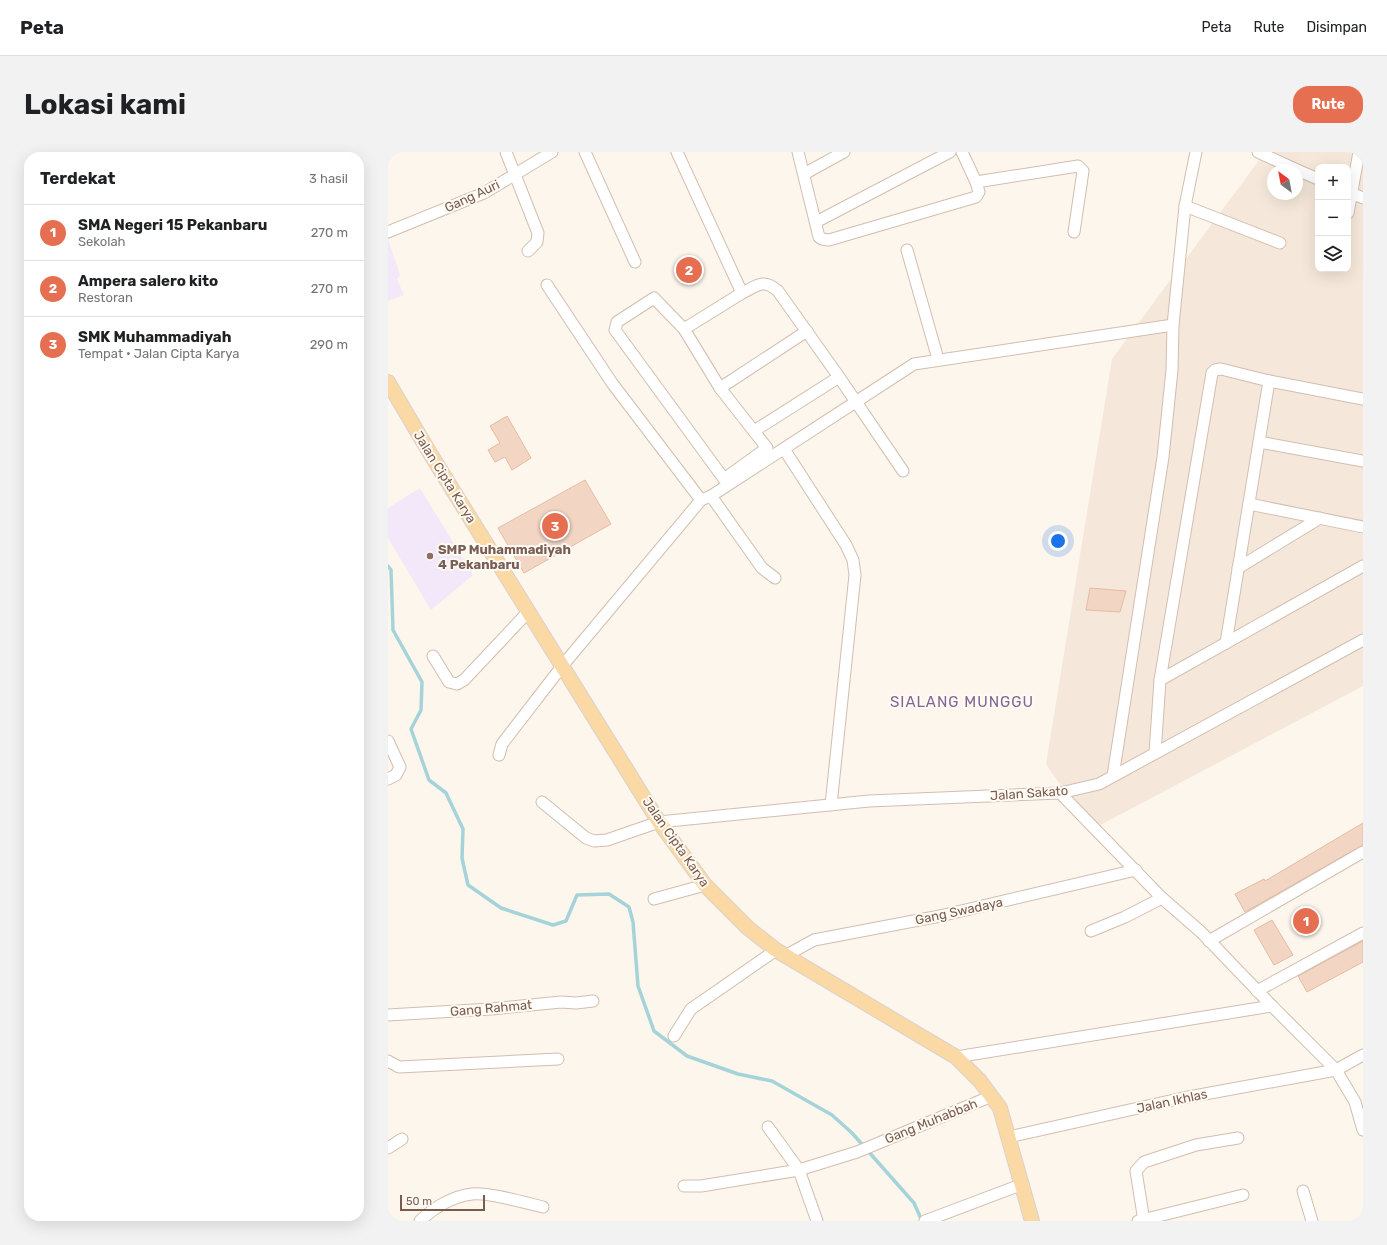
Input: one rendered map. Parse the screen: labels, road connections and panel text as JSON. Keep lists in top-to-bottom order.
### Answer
{
  "streets": {
    "main road": ["Jalan Cipta Karya"],
    "street": [
      "Gang Auri",
      "Jalan Sakato",
      "Gang Swadaya",
      "Gang Rahmat",
      "Jalan Ikhlas",
      "Gang Muhabbah"
    ]
  },
  "crossings": [
    ["Jalan Cipta Karya", "Jalan Sakato"],
    ["Jalan Cipta Karya", "Gang Swadaya"],
    ["Jalan Cipta Karya", "Jalan Ikhlas"],
    ["Jalan Cipta Karya", "Gang Muhabbah"]
  ],
  "districts": ["SIALANG MUNGGU"],
  "places": ["SMP Muhammadiyah 4 Pekanbaru"],
  "scale_bar": "50 m",
  "north": "top left",
  "page": {
    "header": "Peta",
    "nav": ["Peta", "Rute", "Disimpan"],
    "buttons": "Rute",
    "title": "Lokasi kami",
    "heading": ["Terdekat", "3 hasil"],
    "map_buttons": ["+", "−"],
    "list": [
      {
        "mark": "1",
        "name": "SMA Negeri 15 Pekanbaru",
        "note": "Sekolah",
        "value": "270 m"
      },
      {
        "mark": "2",
        "name": "Ampera salero kito",
        "note": "Restoran",
        "value": "270 m"
      },
      {
        "mark": "3",
        "name": "SMK Muhammadiyah",
        "note": "Tempat · Jalan Cipta Karya",
        "value": "290 m"
      }
    ],
    "pins": ["2", "3", "1"],
    "scale": "50 m"
  }
}
